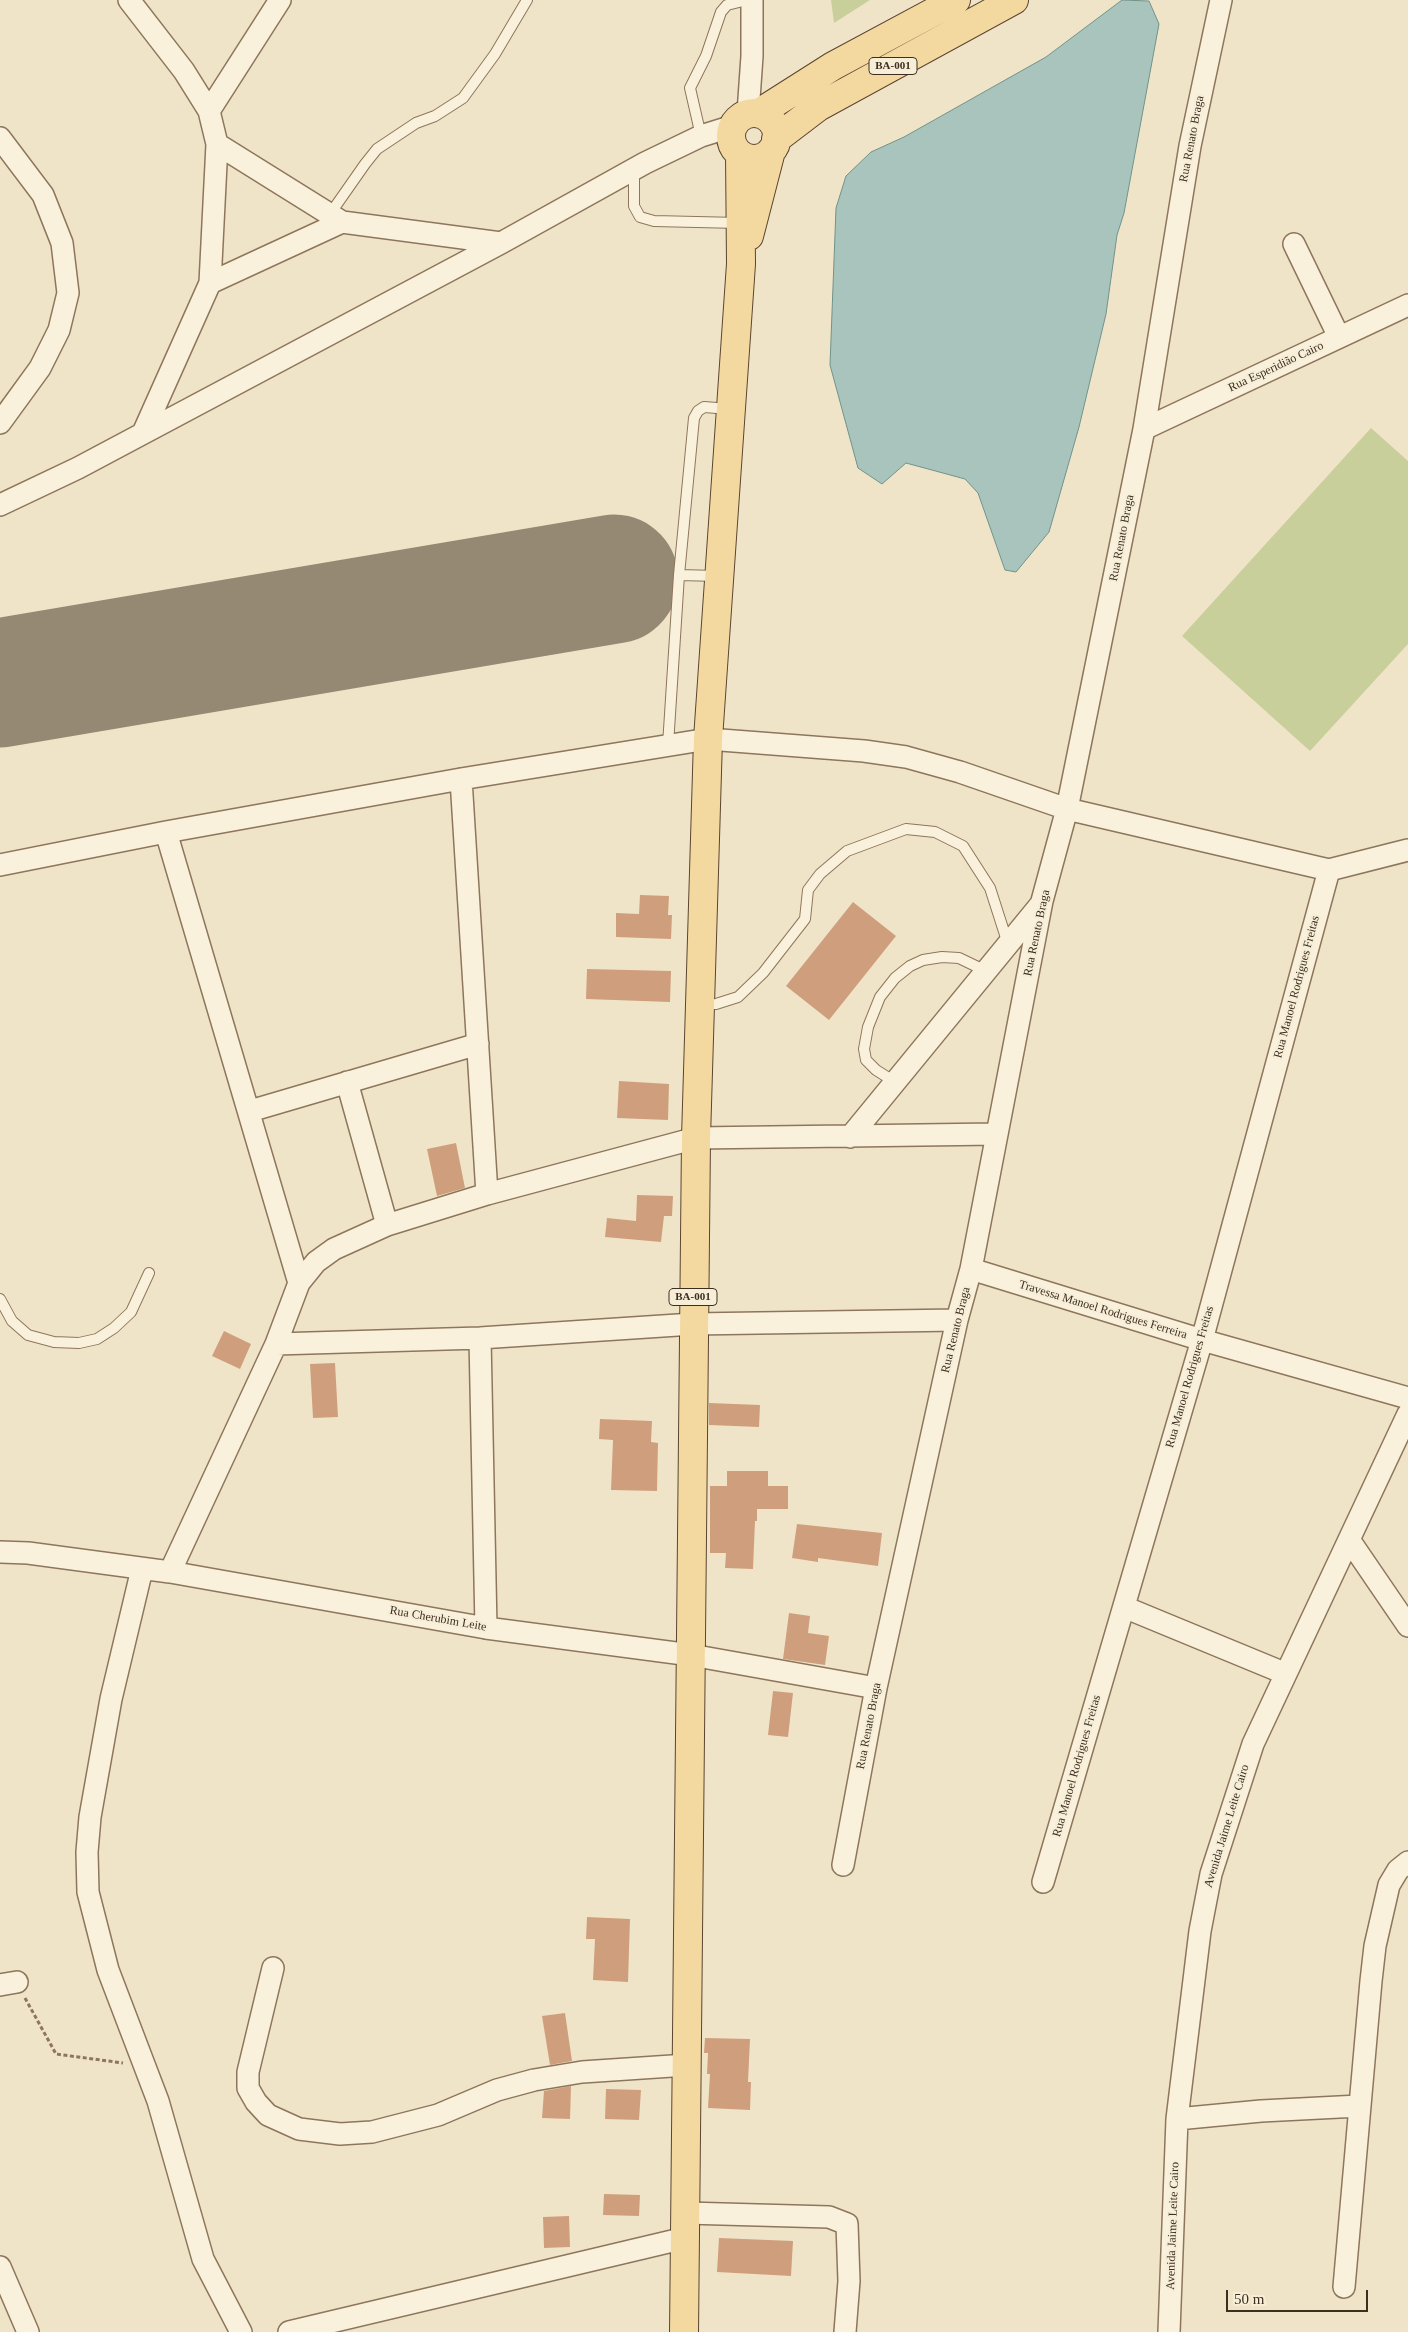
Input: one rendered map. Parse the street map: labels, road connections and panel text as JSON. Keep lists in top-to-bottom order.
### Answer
{
  "streets": {
    "main road": ["BA-001"],
    "street": [
      "Rua Renato Braga",
      "Rua Esperidião Cairo",
      "Rua Manoel Rodrigues Freitas",
      "Travessa Manoel Rodrigues Ferreira",
      "Rua Cherubim Leite",
      "Avenida Jaime Leite Cairo"
    ]
  },
  "crossings": [
    ["BA-001", "Rua Cherubim Leite"],
    ["Rua Renato Braga", "Rua Esperidião Cairo"],
    ["Rua Renato Braga", "Travessa Manoel Rodrigues Ferreira"],
    ["Rua Renato Braga", "Rua Cherubim Leite"],
    ["Rua Manoel Rodrigues Freitas", "Travessa Manoel Rodrigues Ferreira"]
  ],
  "scale_bar": "50 m"
}
